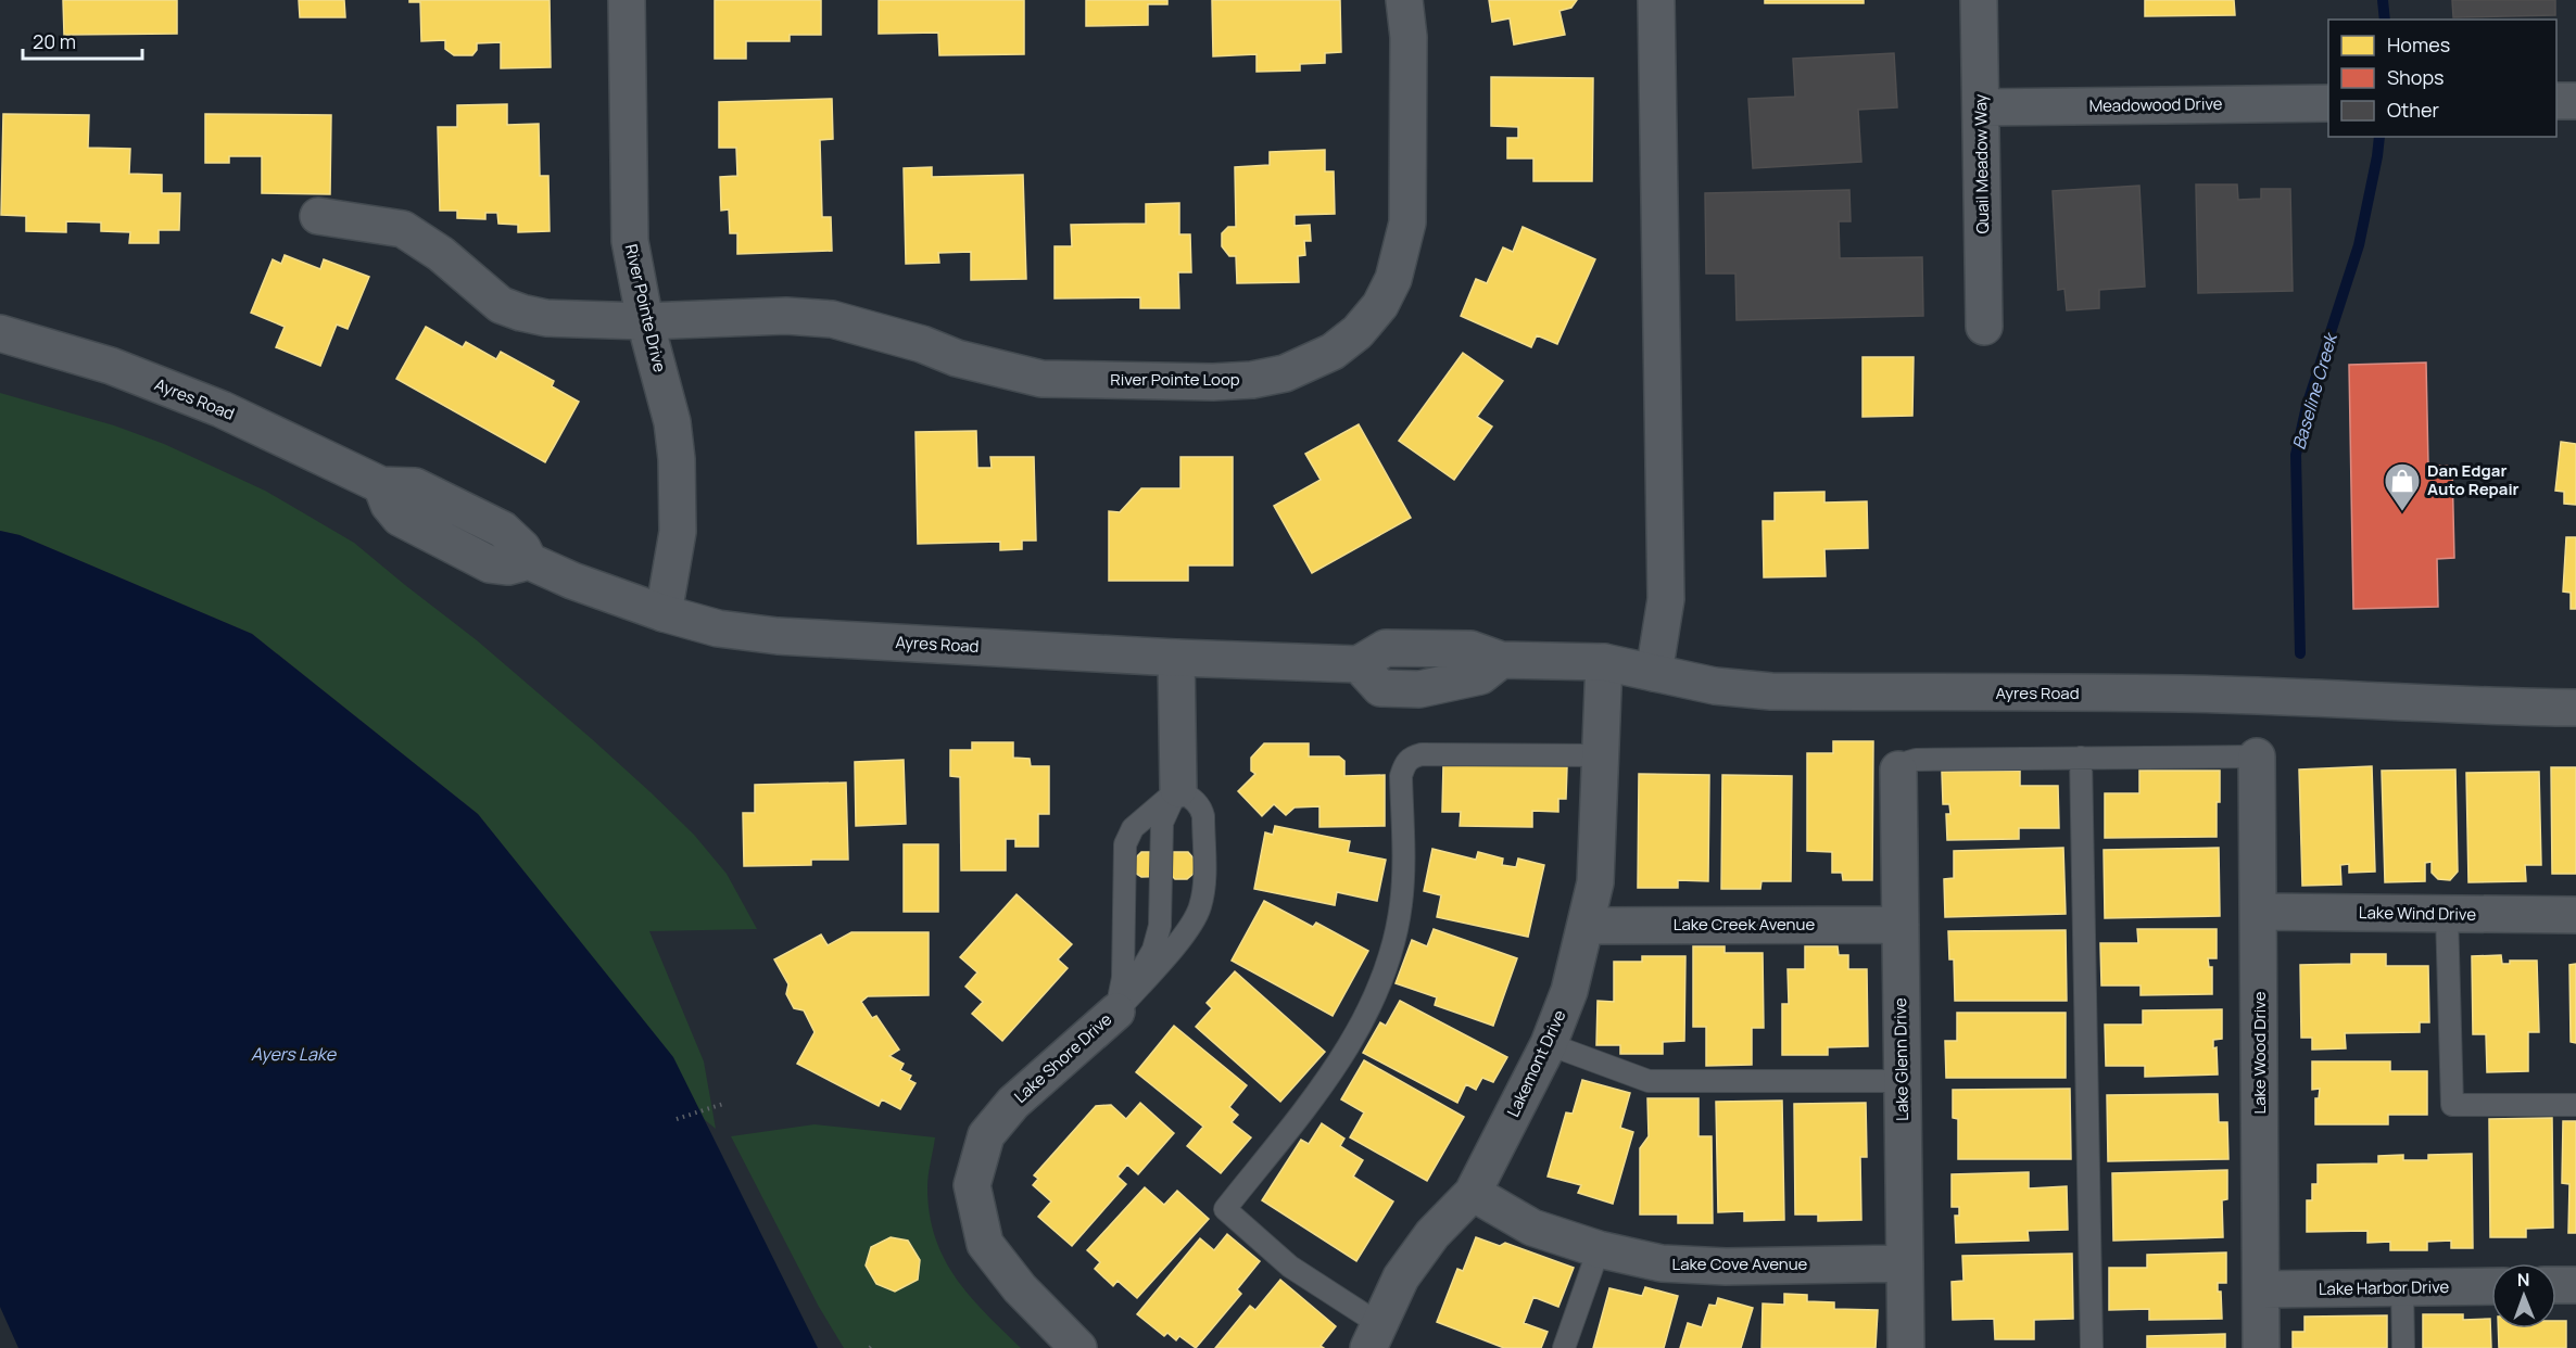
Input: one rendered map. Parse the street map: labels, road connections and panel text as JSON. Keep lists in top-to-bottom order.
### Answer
{
  "streets": {
    "street": [
      "Meadowood Drive",
      "Quail Meadow Way",
      "River Pointe Drive",
      "River Pointe Loop",
      "Ayres Road",
      "Lake Wind Drive",
      "Lake Creek Avenue",
      "Lake Wood Drive",
      "Lake Shore Drive",
      "Lake Glenn Drive",
      "Lakemont Drive",
      "Lake Cove Avenue",
      "Lake Harbor Drive"
    ]
  },
  "crossings": [
    ["Meadowood Drive", "Quail Meadow Way"],
    ["River Pointe Drive", "River Pointe Loop"],
    ["River Pointe Drive", "Ayres Road"],
    ["Ayres Road", "Lake Shore Drive"],
    ["Ayres Road", "Lakemont Drive"],
    ["Lake Wind Drive", "Lake Wood Drive"],
    ["Lake Creek Avenue", "Lake Glenn Drive"],
    ["Lake Creek Avenue", "Lakemont Drive"],
    ["Lake Wood Drive", "Lake Harbor Drive"],
    ["Lake Glenn Drive", "Lake Cove Avenue"],
    ["Lakemont Drive", "Lake Cove Avenue"]
  ],
  "water": ["Baseline Creek", "Ayers Lake"],
  "places": {
    "shop": ["Dan Edgar Auto Repair"]
  },
  "legend": ["Homes", "Shops", "Other"],
  "scale_bar": "20 m",
  "north": "top"
}
